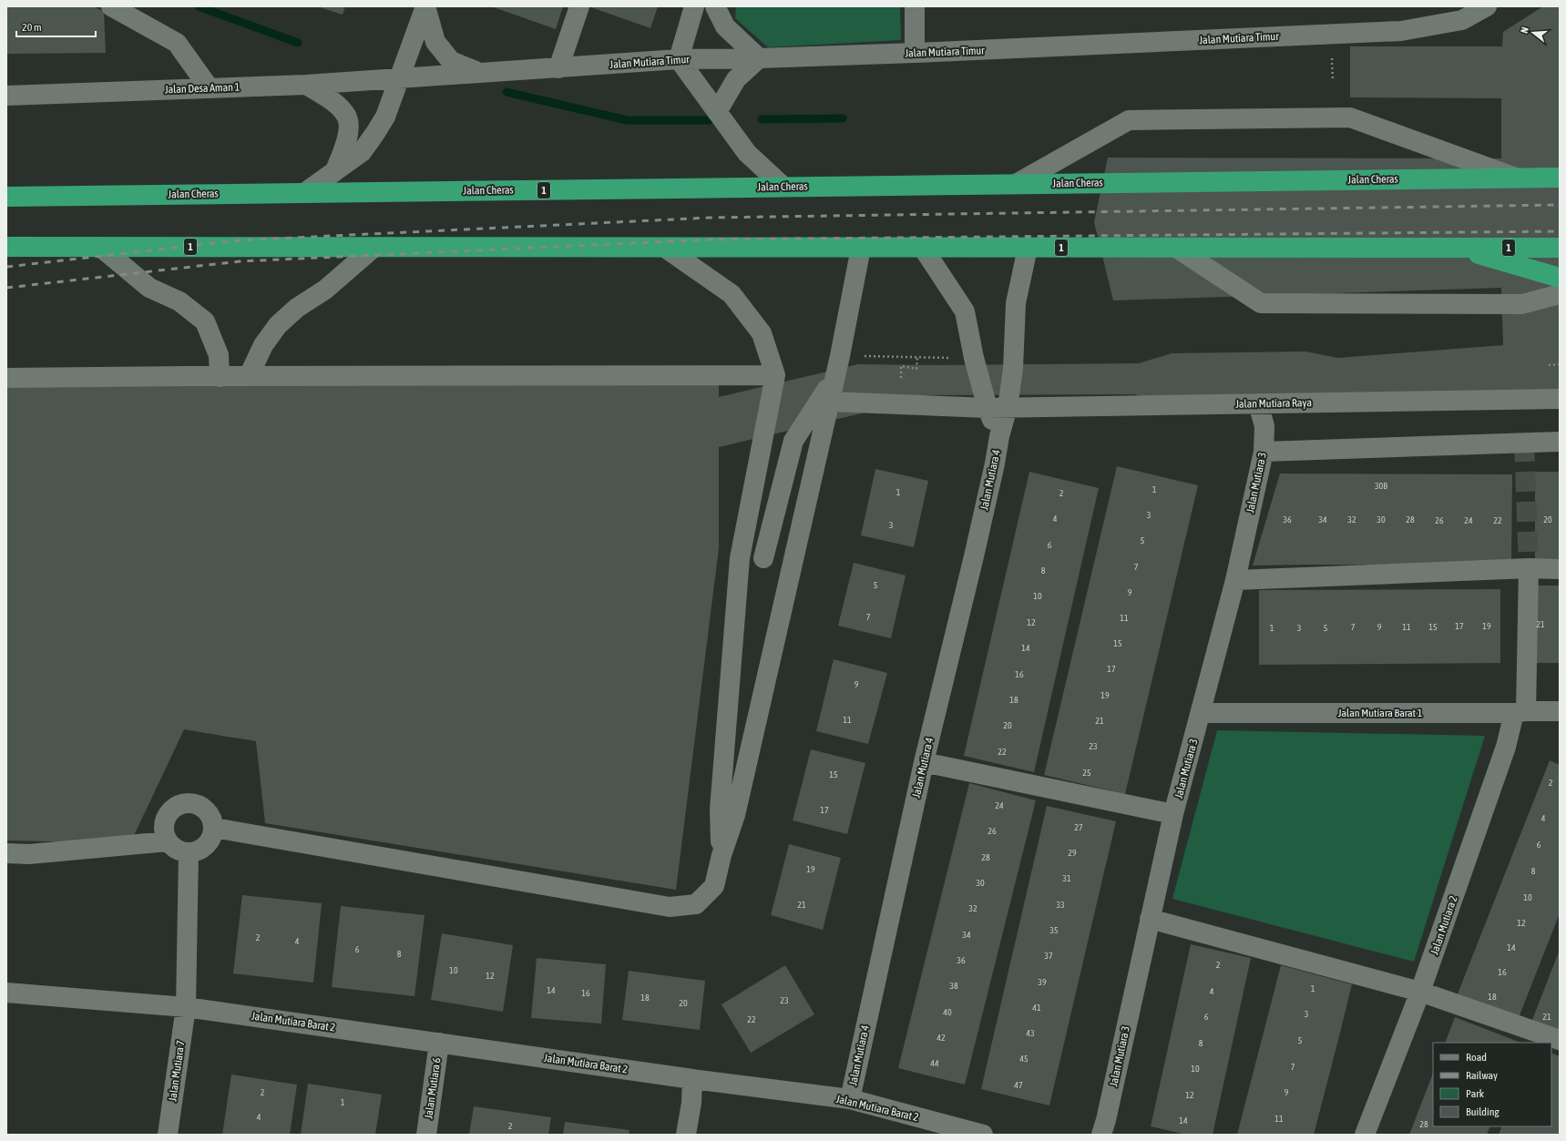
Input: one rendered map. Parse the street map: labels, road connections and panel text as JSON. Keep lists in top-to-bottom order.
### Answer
{
  "streets": {
    "highway": ["Jalan Cheras", "1"],
    "street": [
      "Jalan Mutiara Timur",
      "Jalan Desa Aman 1",
      "Jalan Mutiara Raya",
      "Jalan Mutiara 4",
      "Jalan Mutiara 3",
      "Jalan Mutiara Barat 1",
      "Jalan Mutiara 2",
      "Jalan Mutiara Barat 2",
      "Jalan Mutiara 7",
      "Jalan Mutiara 6"
    ]
  },
  "crossings": [
    ["Jalan Mutiara Timur", "Jalan Desa Aman 1"],
    ["1", "Jalan Mutiara 4"],
    ["Jalan Mutiara Raya", "Jalan Mutiara 4"],
    ["Jalan Mutiara Raya", "Jalan Mutiara 3"],
    ["Jalan Mutiara 4", "Jalan Mutiara Barat 2"],
    ["Jalan Mutiara 3", "Jalan Mutiara Barat 1"],
    ["Jalan Mutiara Barat 1", "Jalan Mutiara 2"],
    ["Jalan Mutiara Barat 2", "Jalan Mutiara 7"],
    ["Jalan Mutiara Barat 2", "Jalan Mutiara 6"]
  ],
  "house_numbers": [
    "30B",
    "1",
    "1",
    "2",
    "3",
    "4",
    "36",
    "34",
    "32",
    "30",
    "28",
    "20",
    "26",
    "24",
    "22",
    "3",
    "5",
    "6",
    "7",
    "8",
    "5",
    "9",
    "10",
    "7",
    "11",
    "12",
    "21",
    "17",
    "19",
    "7",
    "9",
    "11",
    "15",
    "1",
    "3",
    "5",
    "15",
    "14",
    "17",
    "16",
    "9",
    "19",
    "18",
    "11",
    "21",
    "20",
    "23",
    "22",
    "25",
    "15",
    "2",
    "24",
    "17",
    "4",
    "27",
    "26",
    "6",
    "29",
    "28",
    "19",
    "8",
    "31",
    "30",
    "10",
    "21",
    "33",
    "32",
    "12",
    "35",
    "34",
    "2",
    "4",
    "14",
    "6",
    "8",
    "37",
    "36",
    "2",
    "10",
    "16",
    "12",
    "39",
    "38",
    "1",
    "14",
    "4",
    "16",
    "18",
    "18",
    "23",
    "20",
    "41",
    "40",
    "3",
    "6",
    "21",
    "22",
    "43",
    "42",
    "5",
    "8",
    "45",
    "44",
    "7",
    "10",
    "47",
    "2",
    "9",
    "12",
    "1",
    "4",
    "11",
    "14",
    "28",
    "2"
  ],
  "legend": [
    "Road",
    "Railway",
    "Park",
    "Building"
  ],
  "scale_bar": "20 m",
  "north": "left"
}
